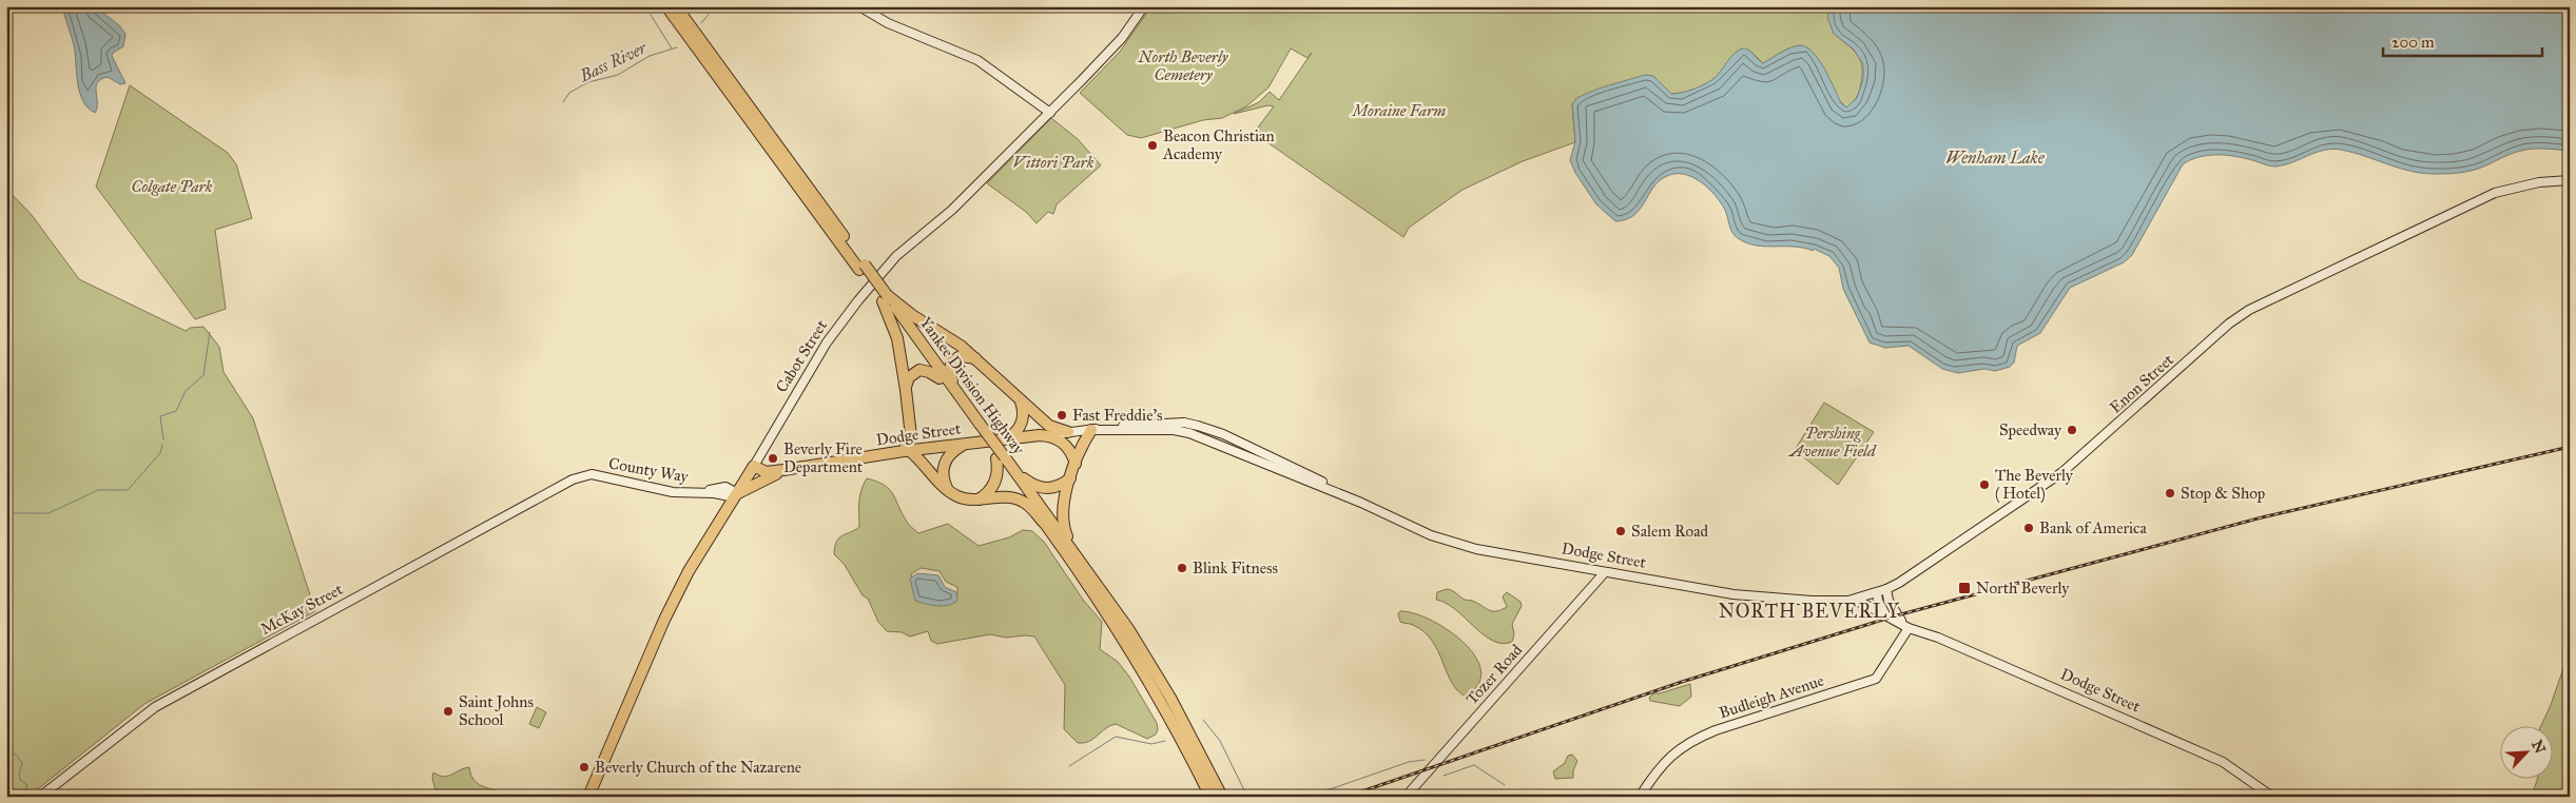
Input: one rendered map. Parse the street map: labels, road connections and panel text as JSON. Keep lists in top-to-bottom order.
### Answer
{
  "streets": {
    "highway": ["Cabot Street", "Yankee Division Highway", "Dodge Street"],
    "main road": [
      "Enon Street",
      "County Way",
      "McKay Street",
      "Tozer Road",
      "Budleigh Avenue"
    ]
  },
  "crossings": [
    ["Cabot Street", "Dodge Street"],
    ["Cabot Street", "County Way"],
    ["Enon Street", "Dodge Street"],
    ["Dodge Street", "County Way"],
    ["Dodge Street", "Tozer Road"],
    ["Dodge Street", "Budleigh Avenue"],
    ["County Way", "McKay Street"]
  ],
  "districts": ["NORTH BEVERLY"],
  "water": ["Bass River", "Wenham Lake"],
  "parks": [
    "North Beverly Cemetery",
    "Moraine Farm",
    "Vittori Park",
    "Colgate Park",
    "Pershing Avenue Field"
  ],
  "places": {
    "other": [
      "Beacon Christian Academy",
      "Fast Freddie's",
      "Speedway",
      "Beverly Fire Department",
      "The Beverly ( Hotel)",
      "Stop & Shop",
      "Bank of America",
      "Salem Road",
      "Blink Fitness",
      "Saint Johns School",
      "Beverly Church of the Nazarene"
    ],
    "transit": ["North Beverly"]
  },
  "scale_bar": "200 m",
  "north": "top right"
}
